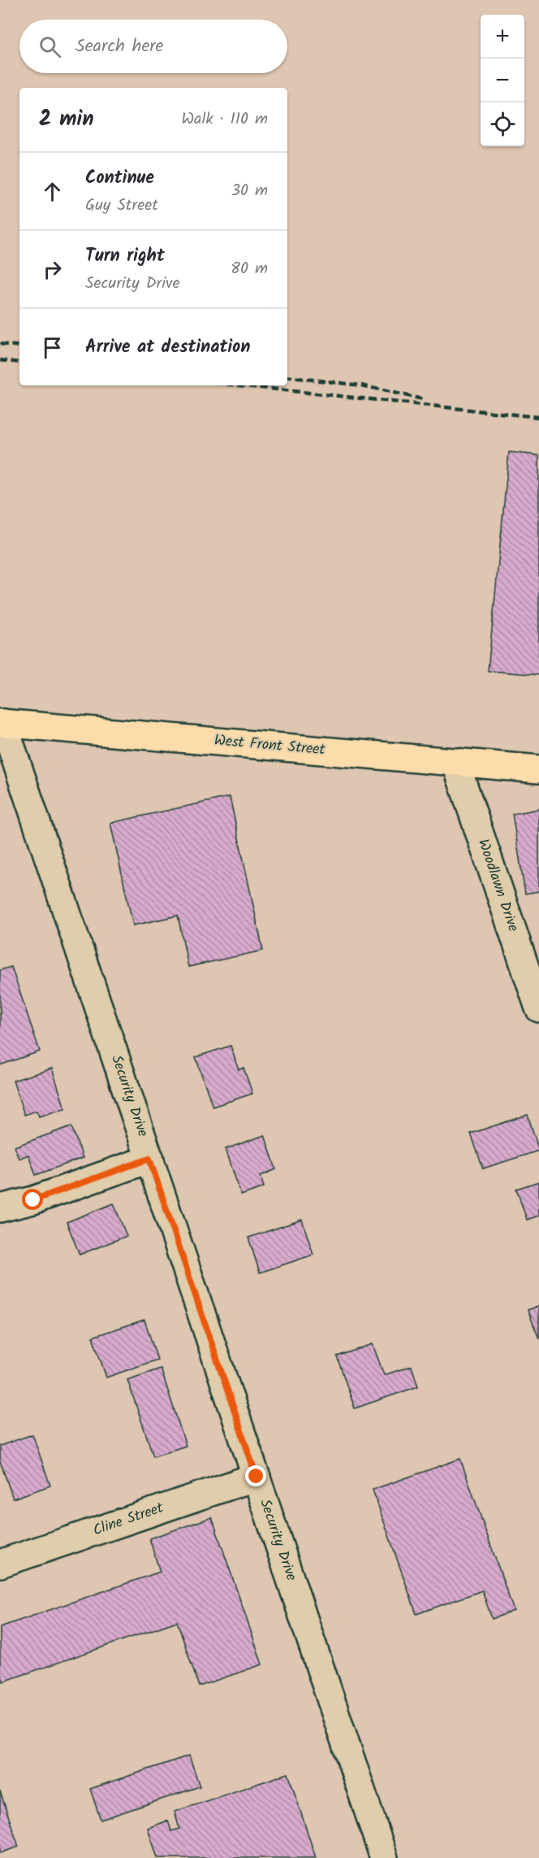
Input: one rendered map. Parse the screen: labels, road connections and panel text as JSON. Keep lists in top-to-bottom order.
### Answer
{
  "streets": {
    "main road": ["West Front Street"],
    "street": ["Woodlawn Drive", "Security Drive", "Cline Street"]
  },
  "crossings": [
    ["West Front Street", "Woodlawn Drive"],
    ["West Front Street", "Security Drive"],
    ["Security Drive", "Cline Street"]
  ],
  "page": {
    "map_buttons": ["+", "−"],
    "search": "Search here",
    "heading": ["2 min", "Walk · 110 m"],
    "list": [
      ["Continue", "Guy Street", "30 m"],
      ["Turn right", "Security Drive", "80 m"],
      "Arrive at destination"
    ]
  }
}
